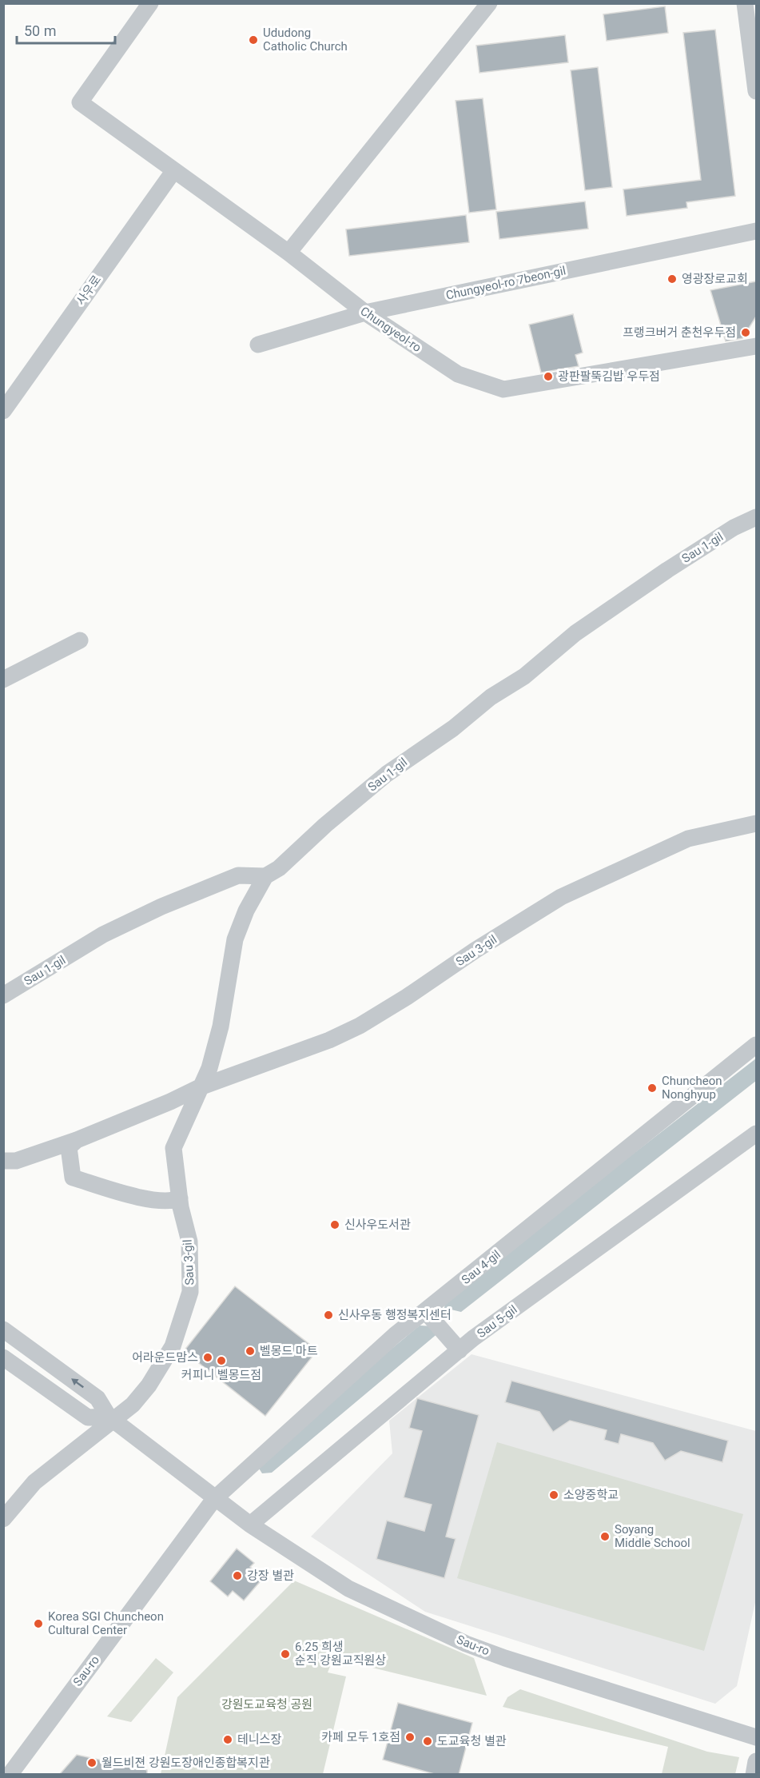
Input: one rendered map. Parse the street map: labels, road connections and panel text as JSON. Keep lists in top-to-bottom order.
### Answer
{
  "streets": {
    "street": [
      "Chungyeol-ro 7beon-gil",
      "사우로",
      "Chungyeol-ro",
      "Sau 1-gil",
      "Sau 3-gil",
      "Sau 4-gil",
      "Sau 5-gil",
      "Sau-ro"
    ]
  },
  "crossings": [
    ["Chungyeol-ro 7beon-gil", "Chungyeol-ro"],
    ["사우로", "Chungyeol-ro"],
    ["Sau 3-gil", "Sau-ro"],
    ["Sau 4-gil", "Sau-ro"],
    ["Sau 5-gil", "Sau-ro"]
  ],
  "parks": ["강원도교육청 공원"],
  "places": [
    "Ududong Catholic Church",
    "영광장로교회",
    "프랭크버거 춘천우두점",
    "광판팔뚝김밥 우두점",
    "Chuncheon Nonghyup",
    "신사우도서관",
    "신사우동 행정복지센터",
    "벨몽드 마트",
    "어라운드맘스",
    "커피니 벨몽드점",
    "소양중학교",
    "Soyang Middle School",
    "강장 별관",
    "Korea SGI Chuncheon Cultural Center",
    "6.25 희생 순직 강원교직원상",
    "카페 모두 1호점",
    "테니스장",
    "도교육청 별관",
    "월드비젼 강원도장애인종합복지관"
  ],
  "scale_bar": "50 m"
}
